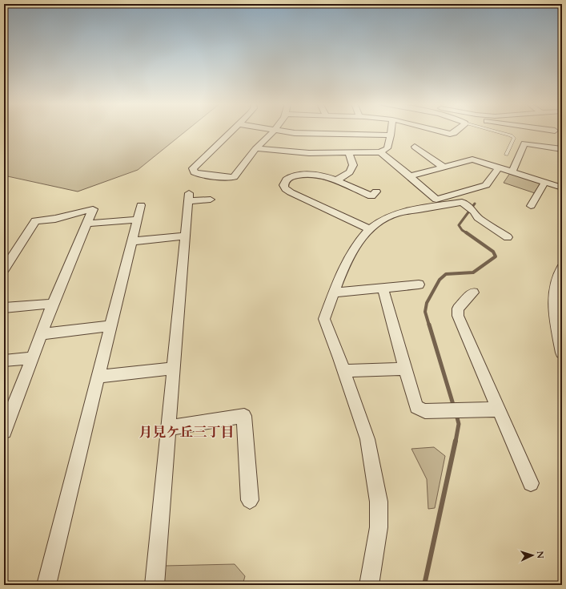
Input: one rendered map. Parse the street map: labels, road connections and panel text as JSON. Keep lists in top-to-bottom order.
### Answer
{
  "districts": ["月見ケ丘三丁目"],
  "north": "right"
}
